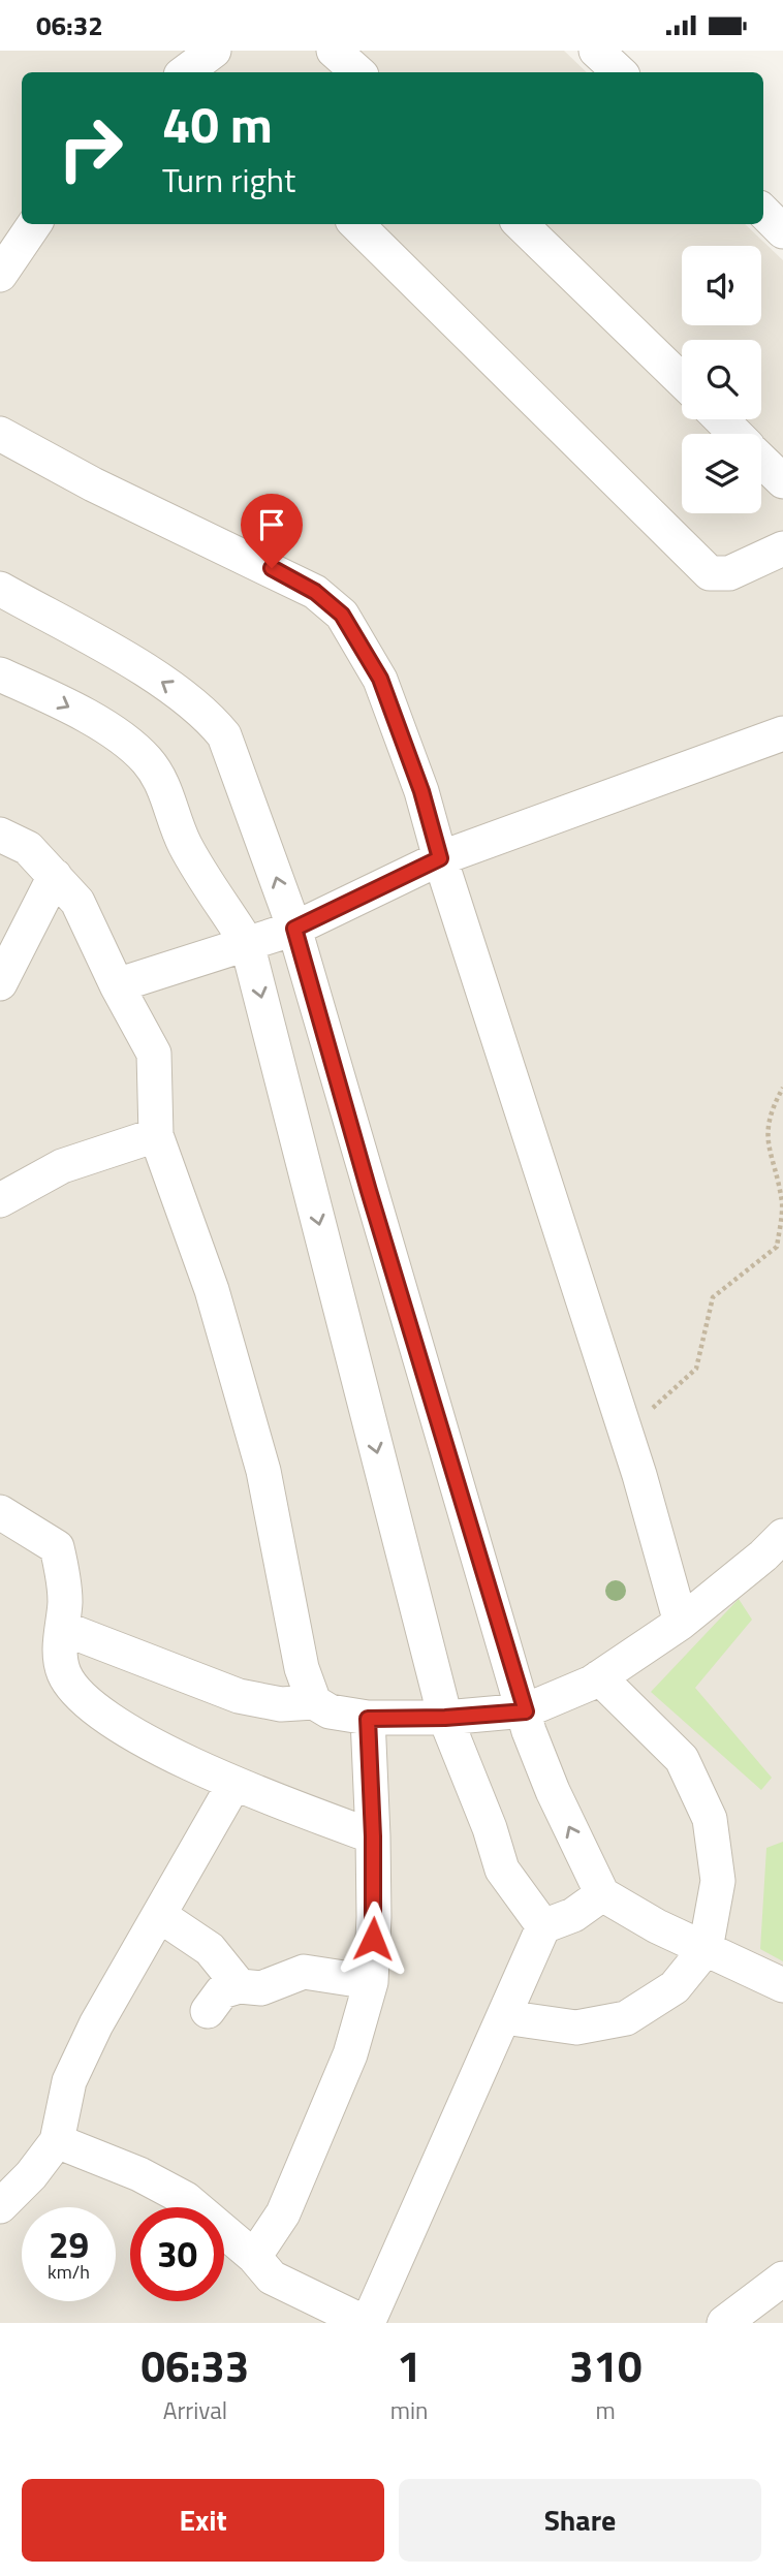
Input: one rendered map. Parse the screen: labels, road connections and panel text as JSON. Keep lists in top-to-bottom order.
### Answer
{
  "page": {
    "status": "06:32",
    "turn": ["40 m", "Turn right"],
    "speed": "29 km/h",
    "limit": "30",
    "eta": [
      "06:33",
      "Arrival",
      "1",
      "min",
      "310",
      "m"
    ],
    "buttons": ["Exit", "Share"]
  }
}
